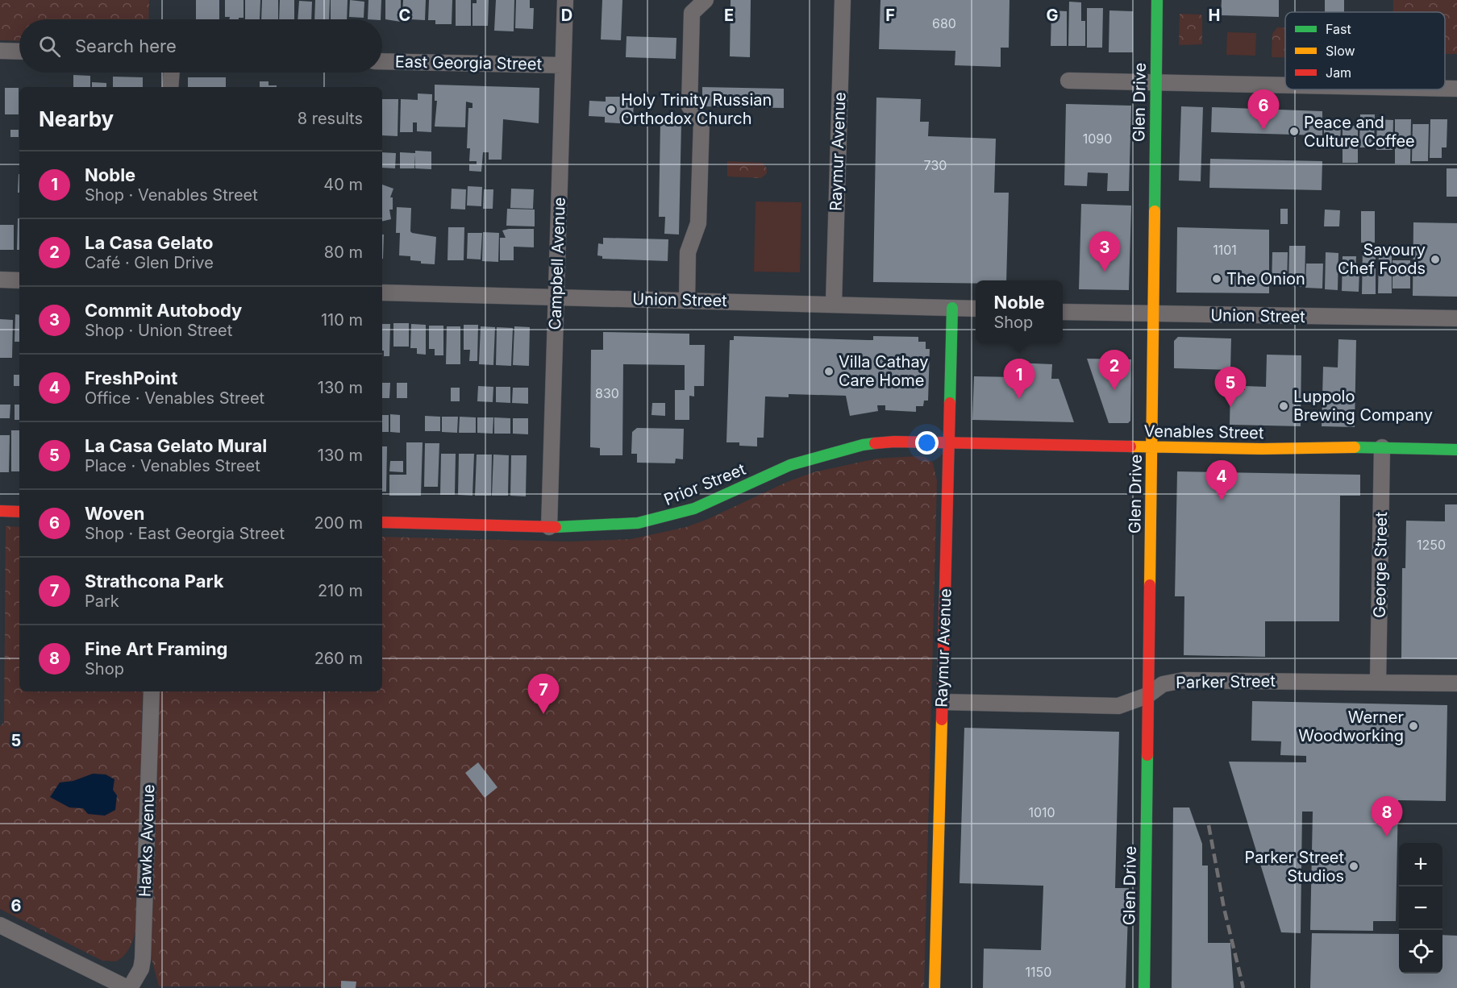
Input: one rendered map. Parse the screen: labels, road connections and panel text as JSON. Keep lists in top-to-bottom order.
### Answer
{
  "streets": {
    "street": [
      "East Georgia Street",
      "Glen Drive",
      "Raymur Avenue",
      "Campbell Avenue",
      "Union Street",
      "Venables Street",
      "Prior Street",
      "George Street",
      "Parker Street",
      "Hawks Avenue"
    ]
  },
  "crossings": [
    ["East Georgia Street", "Campbell Avenue"],
    ["Glen Drive", "Union Street"],
    ["Glen Drive", "Venables Street"],
    ["Glen Drive", "Parker Street"],
    ["Raymur Avenue", "Union Street"],
    ["Raymur Avenue", "Venables Street"],
    ["Raymur Avenue", "Prior Street"],
    ["Raymur Avenue", "Parker Street"],
    ["Campbell Avenue", "Union Street"],
    ["Campbell Avenue", "Prior Street"],
    ["Venables Street", "Prior Street"],
    ["Venables Street", "George Street"],
    ["George Street", "Parker Street"]
  ],
  "places": [
    "Holy Trinity Russian Orthodox Church",
    "Peace and Culture Coffee",
    "Savoury Chef Foods",
    "The Onion",
    "Villa Cathay Care Home",
    "Luppolo Brewing Company",
    "Werner Woodworking",
    "Parker Street Studios"
  ],
  "house_numbers": [
    "680",
    "1090",
    "730",
    "1101",
    "830",
    "1250",
    "1010",
    "1150"
  ],
  "legend": ["Fast", "Slow", "Jam"],
  "page": {
    "search": "Search here",
    "heading": ["Nearby", "8 results"],
    "pins": [
      "6",
      "3",
      "2",
      "1",
      "5",
      "4",
      "7",
      "8"
    ],
    "list": [
      {
        "mark": "1",
        "name": "Noble",
        "note": "Shop · Venables Street",
        "value": "40 m"
      },
      {
        "mark": "2",
        "name": "La Casa Gelato",
        "note": "Café · Glen Drive",
        "value": "80 m"
      },
      {
        "mark": "3",
        "name": "Commit Autobody",
        "note": "Shop · Union Street",
        "value": "110 m"
      },
      {
        "mark": "4",
        "name": "FreshPoint",
        "note": "Office · Venables Street",
        "value": "130 m"
      },
      {
        "mark": "5",
        "name": "La Casa Gelato Mural",
        "note": "Place · Venables Street",
        "value": "130 m"
      },
      {
        "mark": "6",
        "name": "Woven",
        "note": "Shop · East Georgia Street",
        "value": "200 m"
      },
      {
        "mark": "7",
        "name": "Strathcona Park",
        "note": "Park",
        "value": "210 m"
      },
      {
        "mark": "8",
        "name": "Fine Art Framing",
        "note": "Shop",
        "value": "260 m"
      }
    ],
    "popup": ["Noble", "Shop"],
    "map_buttons": ["+", "−"]
  },
  "grid": {
    "columns": [
      "C",
      "D",
      "E",
      "F",
      "G",
      "H"
    ],
    "rows": ["5", "6"]
  }
}
